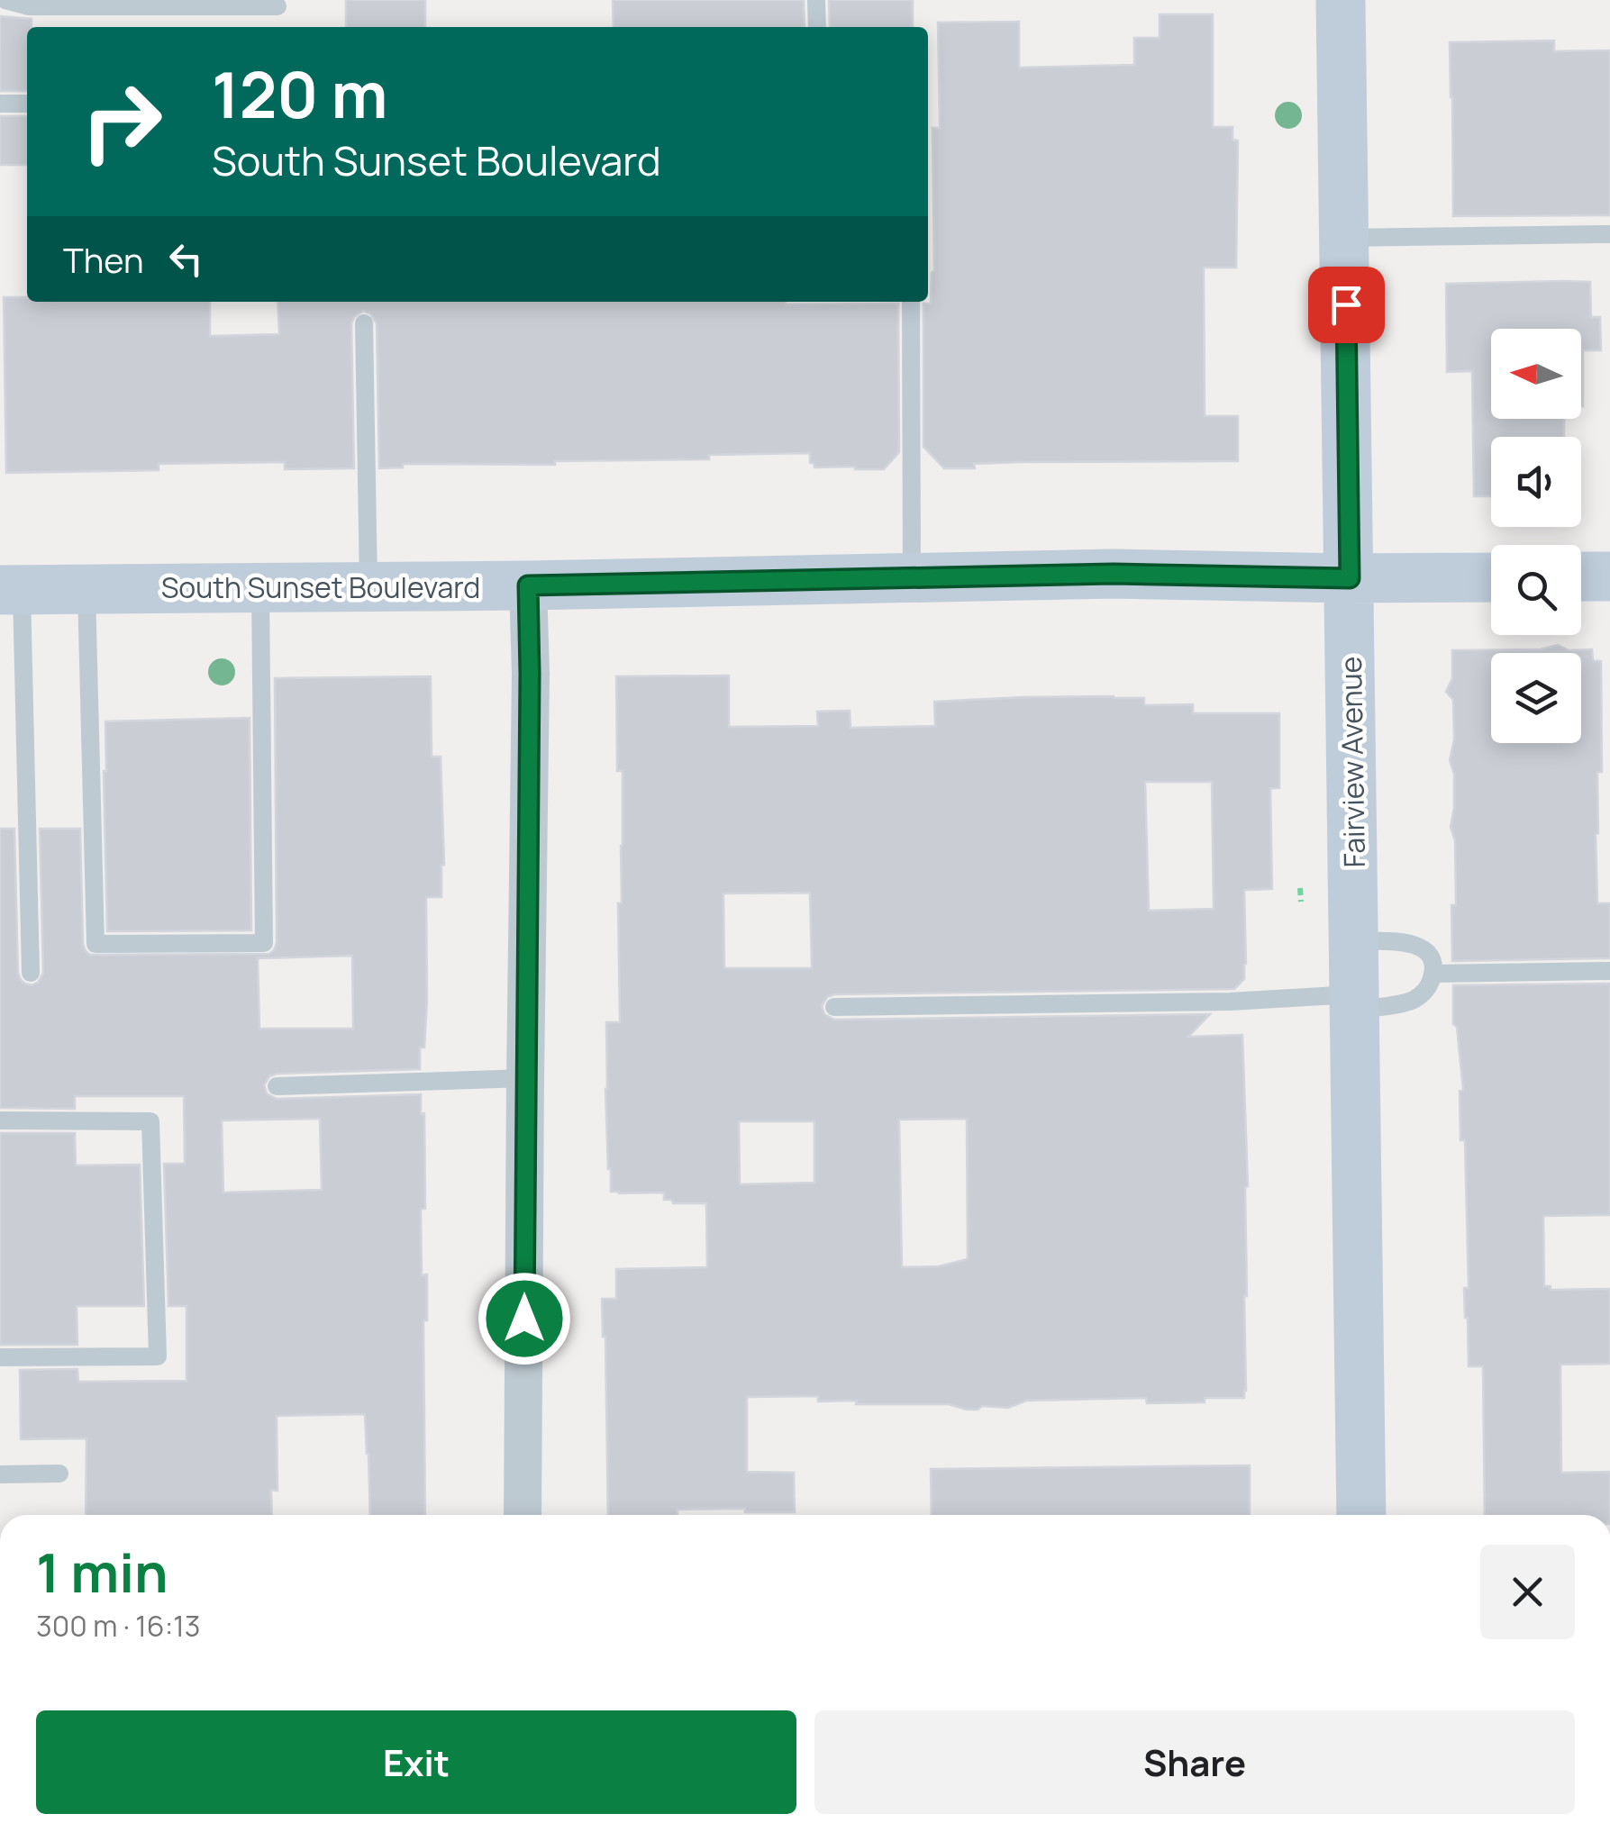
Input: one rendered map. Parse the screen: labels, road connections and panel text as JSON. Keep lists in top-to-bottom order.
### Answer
{
  "streets": {
    "main road": ["South Sunset Boulevard", "Fairview Avenue"]
  },
  "crossings": [
    ["South Sunset Boulevard", "Fairview Avenue"]
  ],
  "north": "left",
  "page": {
    "turn": ["120 m", "South Sunset Boulevard"],
    "then": "Then",
    "heading": ["1 min", "300 m · 16:13"],
    "buttons": ["Exit", "Share"]
  }
}
